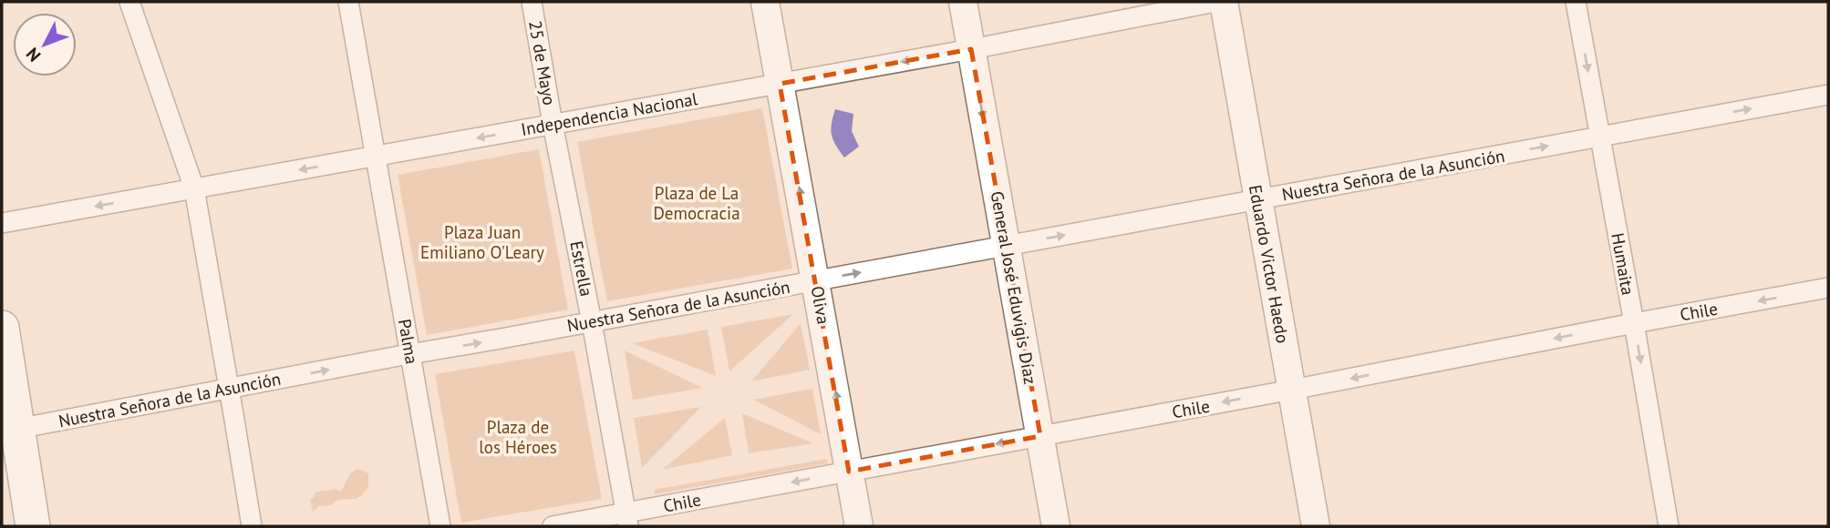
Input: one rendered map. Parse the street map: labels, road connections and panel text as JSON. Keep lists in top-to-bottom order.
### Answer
{
  "streets": {
    "street": [
      "25 de Mayo",
      "Independencia Nacional",
      "Nuestra Señora de la Asunción",
      "Eduardo Victor Haedo",
      "Humaita",
      "Estrella",
      "General José Eduvigis Díaz",
      "Oliva",
      "Chile",
      "Palma"
    ]
  },
  "crossings": [
    ["25 de Mayo", "Independencia Nacional"],
    ["25 de Mayo", "Estrella"],
    ["Independencia Nacional", "Estrella"],
    ["Independencia Nacional", "General José Eduvigis Díaz"],
    ["Independencia Nacional", "Oliva"],
    ["Independencia Nacional", "Palma"],
    ["Nuestra Señora de la Asunción", "Eduardo Victor Haedo"],
    ["Nuestra Señora de la Asunción", "Humaita"],
    ["Nuestra Señora de la Asunción", "Estrella"],
    ["Nuestra Señora de la Asunción", "General José Eduvigis Díaz"],
    ["Nuestra Señora de la Asunción", "Oliva"],
    ["Nuestra Señora de la Asunción", "Palma"],
    ["Eduardo Victor Haedo", "Chile"],
    ["Humaita", "Chile"],
    ["Estrella", "Chile"],
    ["General José Eduvigis Díaz", "Chile"],
    ["Oliva", "Chile"]
  ],
  "one_way": [
    "Independencia Nacional",
    "Nuestra Señora de la Asunción",
    "Humaita",
    "General José Eduvigis Díaz",
    "Oliva",
    "Chile"
  ],
  "parks": ["Plaza de La Democracia", "Plaza Juan Emiliano O'Leary", "Plaza de los Héroes"],
  "north": "bottom left"
}
